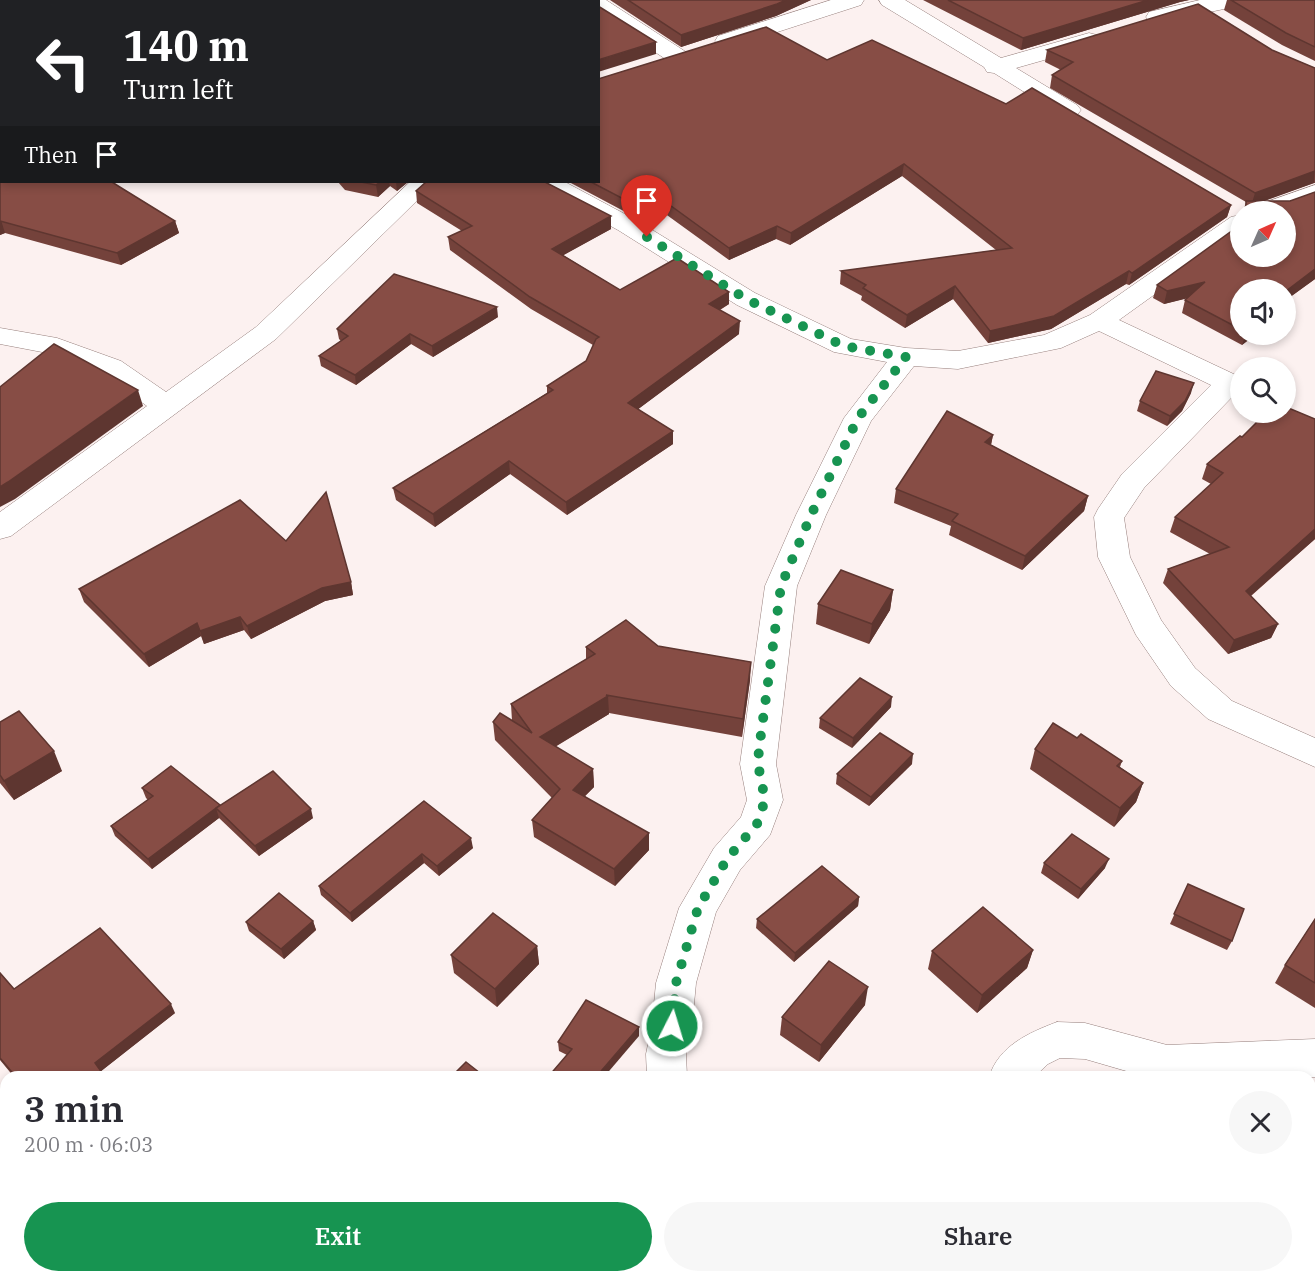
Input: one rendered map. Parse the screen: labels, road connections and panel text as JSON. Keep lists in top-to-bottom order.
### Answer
{
  "north": "top right",
  "page": {
    "turn": ["140 m", "Turn left"],
    "then": "Then",
    "heading": ["3 min", "200 m · 06:03"],
    "buttons": ["Exit", "Share"]
  }
}
